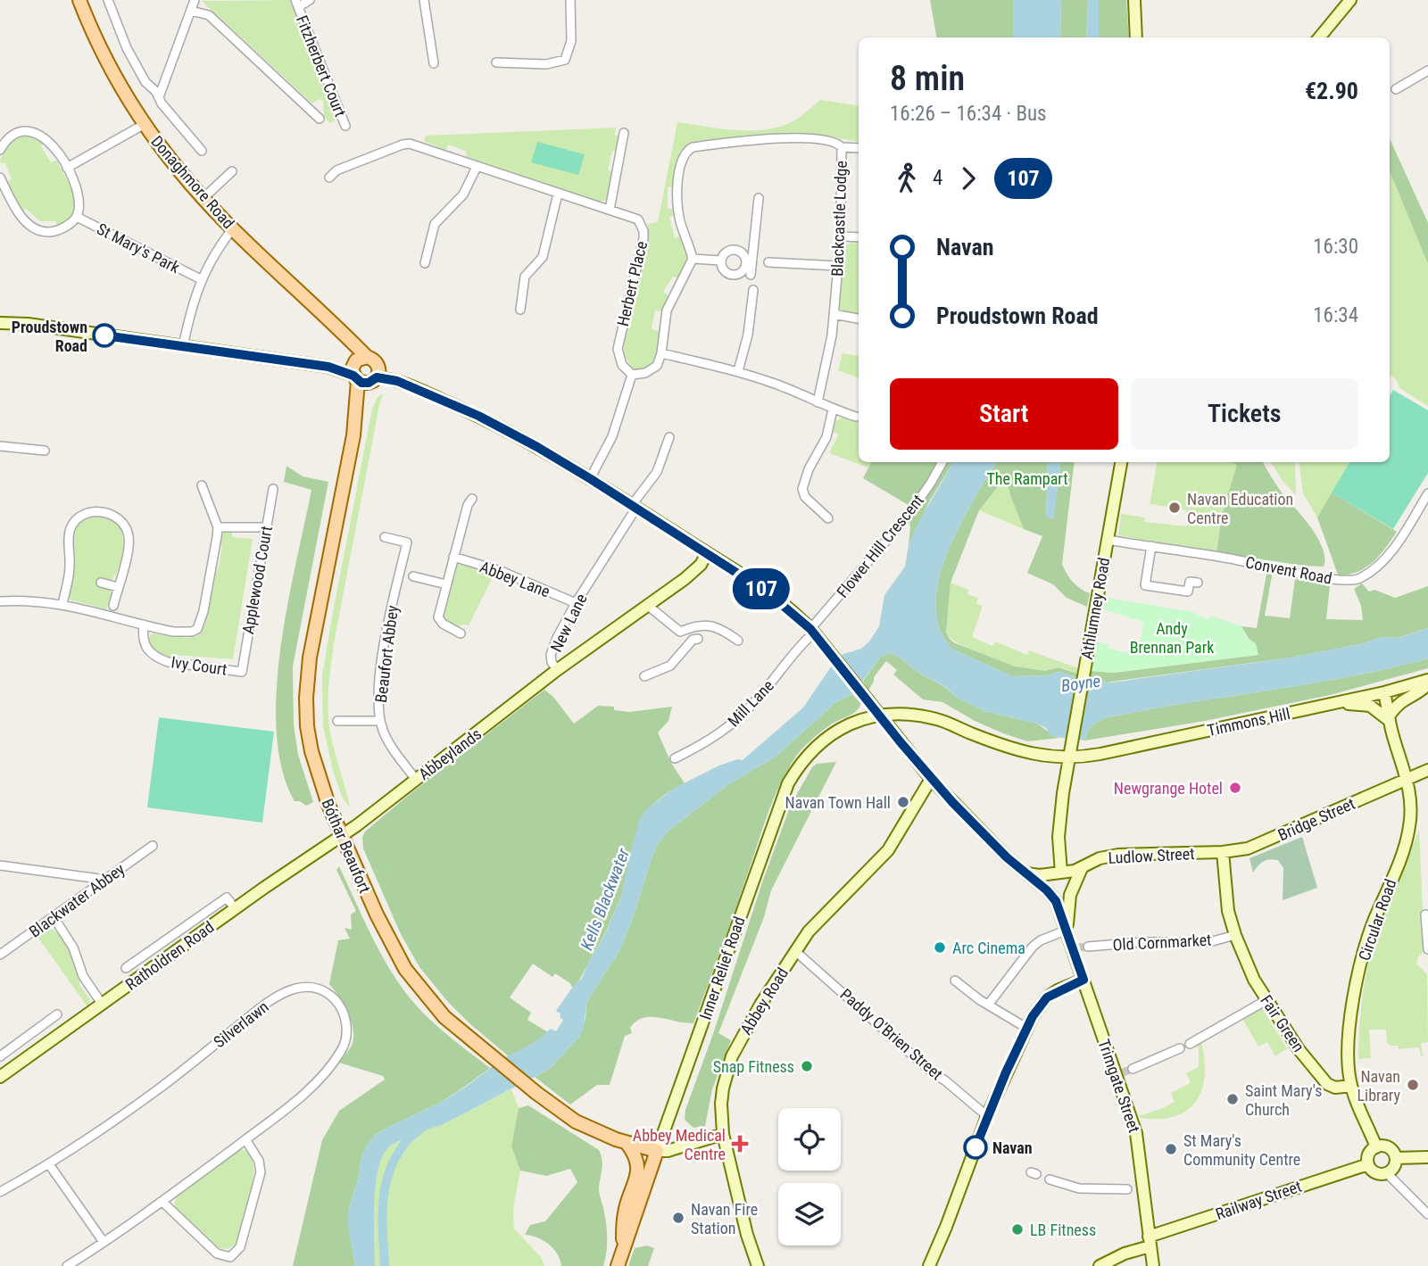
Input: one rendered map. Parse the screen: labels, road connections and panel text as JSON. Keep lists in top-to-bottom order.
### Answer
{
  "streets": {
    "main road": [
      "Donaghmore Road",
      "Athlumney Road",
      "New Lane",
      "Timmons Hill",
      "Abbeylands",
      "Bridge Street",
      "Bóthar Beaufort",
      "Ludlow Street",
      "Circular Road",
      "Ratholdren Road",
      "Inner Relief Road",
      "Abbey Road",
      "Fair Green",
      "Trimgate Street",
      "Railway Street"
    ],
    "street": [
      "Fitzherbert Court",
      "Blackcastle Lodge",
      "St Mary's Park",
      "Herbert Place",
      "Flower Hill Crescent",
      "Convent Road",
      "Abbey Lane",
      "Applewood Court",
      "Beaufort Abbey",
      "Ivy Court",
      "Mill Lane",
      "Blackwater Abbey",
      "Old Cornmarket",
      "Silverlawn",
      "Paddy O'Brien Street"
    ]
  },
  "crossings": [
    ["Donaghmore Road", "Bóthar Beaufort"],
    ["Flower Hill Crescent", "Mill Lane"],
    ["Convent Road", "Athlumney Road"],
    ["Abbey Lane", "New Lane"],
    ["Applewood Court", "Ivy Court"],
    ["Athlumney Road", "Timmons Hill"],
    ["New Lane", "Abbeylands"],
    ["Beaufort Abbey", "Abbeylands"],
    ["Timmons Hill", "Circular Road"],
    ["Timmons Hill", "Inner Relief Road"],
    ["Abbeylands", "Bóthar Beaufort"],
    ["Abbeylands", "Ratholdren Road"],
    ["Bridge Street", "Ludlow Street"],
    ["Bridge Street", "Circular Road"],
    ["Bridge Street", "Fair Green"],
    ["Bóthar Beaufort", "Ratholdren Road"],
    ["Bóthar Beaufort", "Inner Relief Road"],
    ["Ludlow Street", "Fair Green"],
    ["Circular Road", "Fair Green"],
    ["Circular Road", "Railway Street"],
    ["Old Cornmarket", "Fair Green"],
    ["Abbey Road", "Paddy O'Brien Street"],
    ["Trimgate Street", "Railway Street"]
  ],
  "water": ["Boyne", "Kells Blackwater"],
  "parks": ["The Rampart", "Andy Brennan Park"],
  "places": {
    "other": [
      "Proudstown Road",
      "Navan Education Centre",
      "Newgrange Hotel",
      "Navan Town Hall",
      "Arc Cinema",
      "Snap Fitness",
      "Navan Library",
      "Saint Mary's Church",
      "Navan",
      "St Mary's Community Centre",
      "Navan Fire Station",
      "LB Fitness"
    ],
    "health": ["Abbey Medical Centre"]
  },
  "lines": ["bus line 107"],
  "page": {
    "on_map": "107",
    "heading": ["8 min", "16:26 – 16:34 · Bus", "€2.90"],
    "legs": ["4", "107"],
    "list": [
      {
        "name": "Navan",
        "value": "16:30"
      },
      {
        "name": "Proudstown Road",
        "value": "16:34"
      }
    ],
    "buttons": ["Start", "Tickets"]
  }
}
